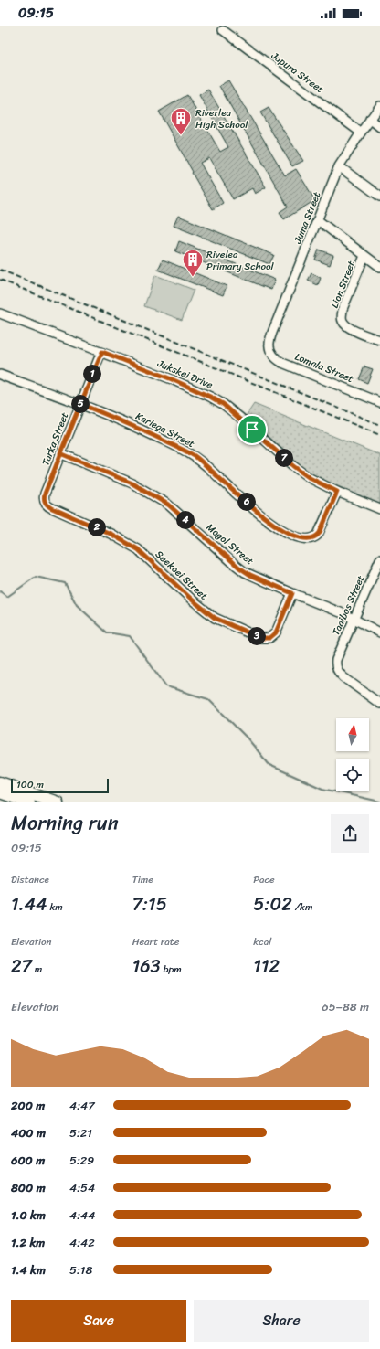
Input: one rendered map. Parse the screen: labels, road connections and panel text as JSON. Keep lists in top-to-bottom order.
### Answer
{
  "streets": {
    "street": [
      "Japura Street",
      "Juma Street",
      "Lion Street",
      "Lomala Street",
      "Jukskei Drive",
      "Kariega Street",
      "Tarka Street",
      "Mogol Street",
      "Seekoei Street",
      "Taaibos Street"
    ]
  },
  "crossings": [
    ["Japura Street", "Juma Street"],
    ["Juma Street", "Lomala Street"],
    ["Jukskei Drive", "Kariega Street"],
    ["Jukskei Drive", "Tarka Street"],
    ["Kariega Street", "Tarka Street"],
    ["Tarka Street", "Mogol Street"],
    ["Tarka Street", "Seekoei Street"],
    ["Mogol Street", "Seekoei Street"],
    ["Mogol Street", "Taaibos Street"]
  ],
  "places": {
    "building": ["Riverlea High School", "Rivelea Primary School"]
  },
  "scale_bar": "100 m",
  "north": "top",
  "page": {
    "status": "09:15",
    "pins": [
      "1",
      "5",
      "7",
      "6",
      "4",
      "2",
      "3"
    ],
    "scale": "100 m",
    "heading": ["Morning run", "09:15"],
    "stats": [
      ["Distance", "1.44 km"],
      ["Time", "7:15"],
      ["Pace", "5:02 /km"],
      ["Elevation", "27 m"],
      ["Heart rate", "163 bpm"],
      ["kcal", "112"]
    ],
    "chart": ["Elevation", "65–88 m"],
    "list": [
      {
        "name": "200 m",
        "note": "4:47"
      },
      {
        "name": "400 m",
        "note": "5:21"
      },
      {
        "name": "600 m",
        "note": "5:29"
      },
      {
        "name": "800 m",
        "note": "4:54"
      },
      {
        "name": "1.0 km",
        "note": "4:44"
      },
      {
        "name": "1.2 km",
        "note": "4:42"
      },
      {
        "name": "1.4 km",
        "note": "5:18"
      }
    ],
    "buttons": ["Save", "Share"]
  }
}
